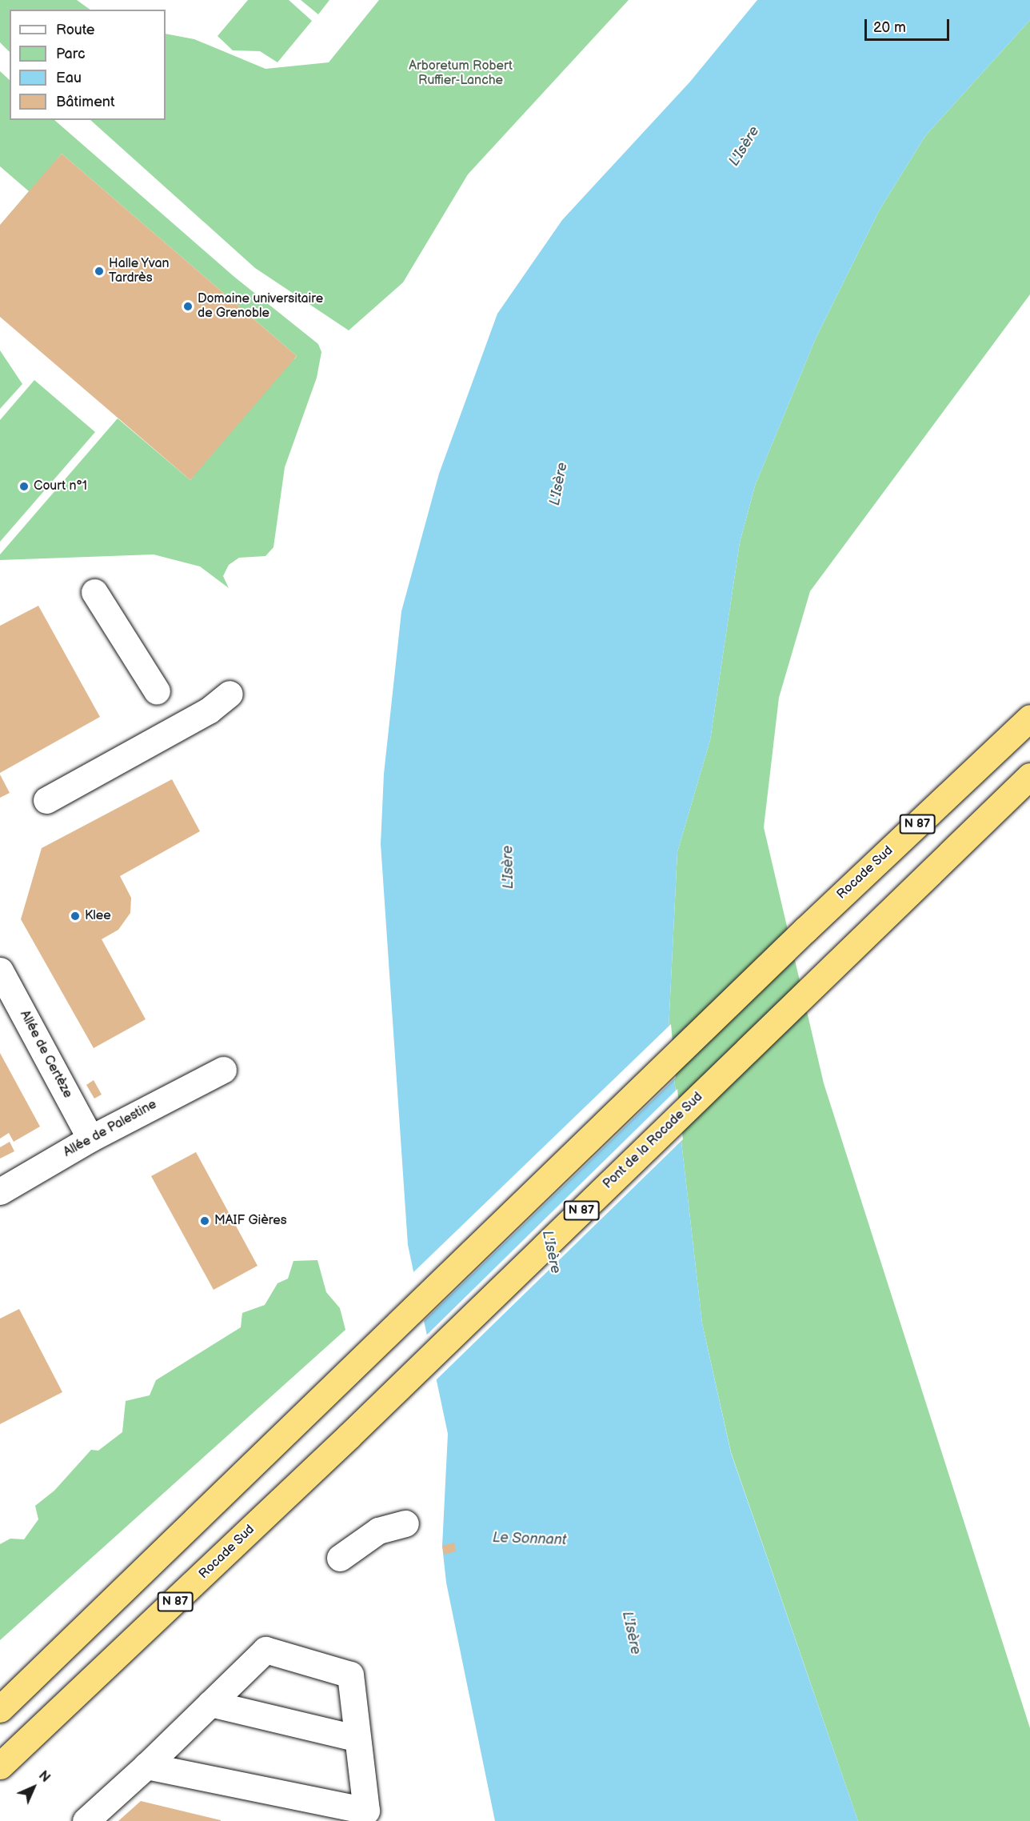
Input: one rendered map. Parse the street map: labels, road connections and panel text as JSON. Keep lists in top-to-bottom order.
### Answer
{
  "streets": {
    "highway": ["N 87", "Rocade Sud", "Pont de la Rocade Sud"],
    "street": ["Allée de Certèze", "Allée de Palestine"]
  },
  "crossings": [
    ["N 87", "Rocade Sud"],
    ["Rocade Sud", "Pont de la Rocade Sud"],
    ["Allée de Certèze", "Allée de Palestine"]
  ],
  "water": ["L'Isère", "Le Sonnant"],
  "parks": ["Arboretum Robert Ruffier-Lanche"],
  "places": [
    "Halle Yvan Tardrès",
    "Domaine universitaire de Grenoble",
    "Court n°1",
    "Klee",
    "MAIF Gières"
  ],
  "legend": [
    "Route",
    "Parc",
    "Eau",
    "Bâtiment"
  ],
  "scale_bar": "20 m",
  "north": "top right"
}
